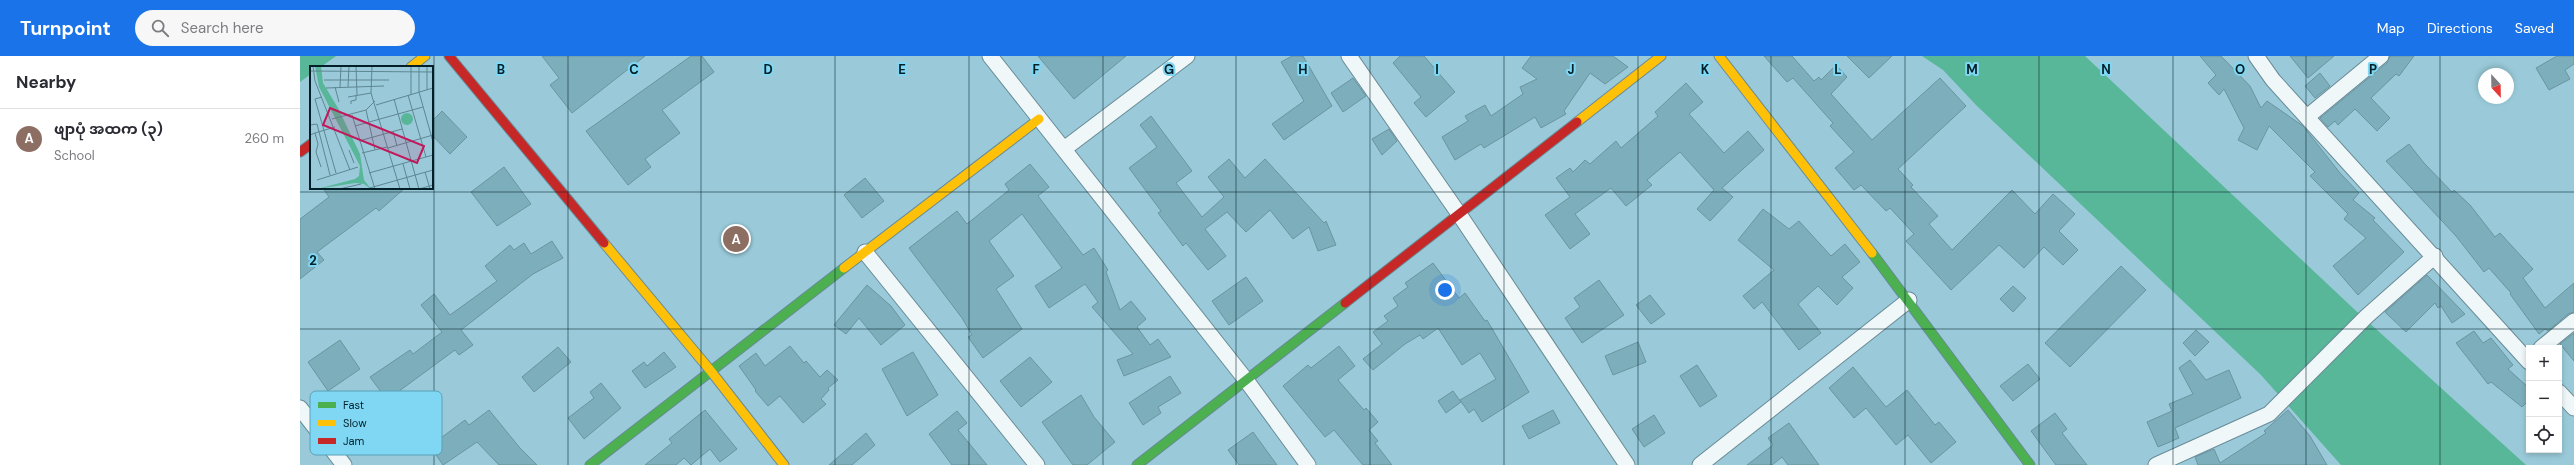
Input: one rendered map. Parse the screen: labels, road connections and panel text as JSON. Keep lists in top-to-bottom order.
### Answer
{
  "legend": ["Fast", "Slow", "Jam"],
  "north": "bottom",
  "page": {
    "header": "Turnpoint",
    "search": "Search here",
    "nav": ["Map", "Directions", "Saved"],
    "heading": "Nearby",
    "list": [
      {
        "mark": "A",
        "name": "ဖျာပုံ အထက (၃)",
        "note": "School",
        "value": "260 m"
      }
    ],
    "pins": "A",
    "map_buttons": ["+", "−"]
  },
  "grid": {
    "columns": [
      "B",
      "C",
      "D",
      "E",
      "F",
      "G",
      "H",
      "I",
      "J",
      "K",
      "L",
      "M",
      "N",
      "O",
      "P"
    ],
    "rows": ["2"]
  }
}
